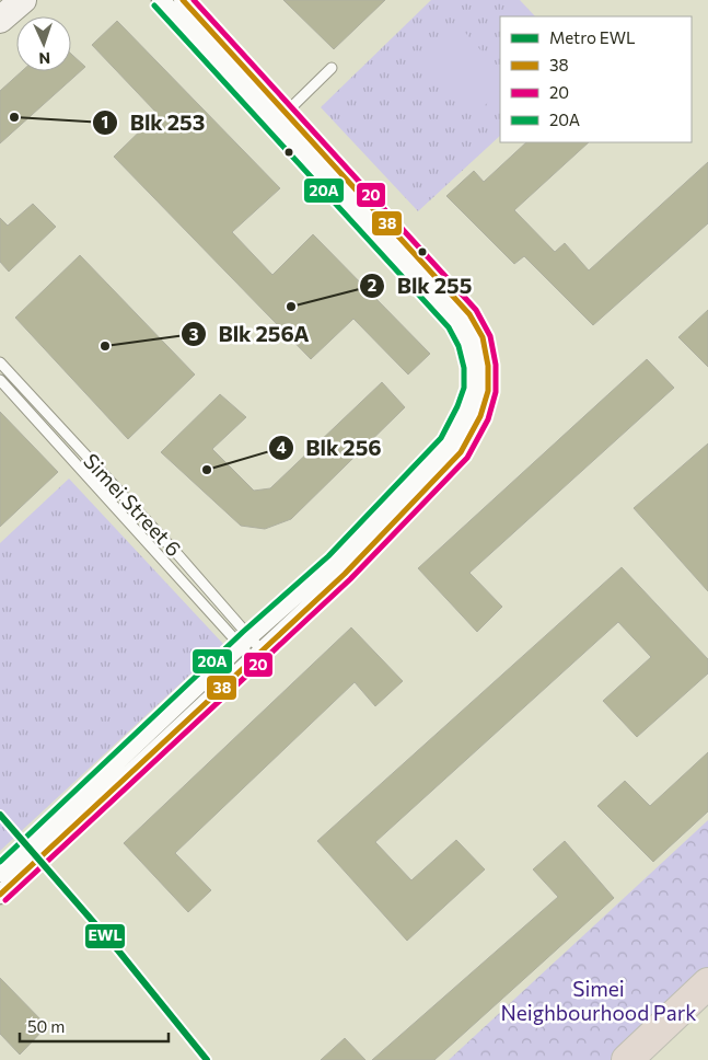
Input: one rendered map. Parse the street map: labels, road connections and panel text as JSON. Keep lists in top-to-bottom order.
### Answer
{
  "streets": {
    "lane": ["Simei Street 6"]
  },
  "parks": ["Simei Neighbourhood Park"],
  "places": [
    "Blk 253",
    "Blk 255",
    "Blk 256A",
    "Blk 256"
  ],
  "lines": [
    "transit line 38",
    "transit line 20",
    "transit line 20A",
    "metro line EWL"
  ],
  "legend": [
    "Metro EWL",
    "38",
    "20",
    "20A"
  ],
  "scale_bar": "50 m",
  "north": "bottom"
}
